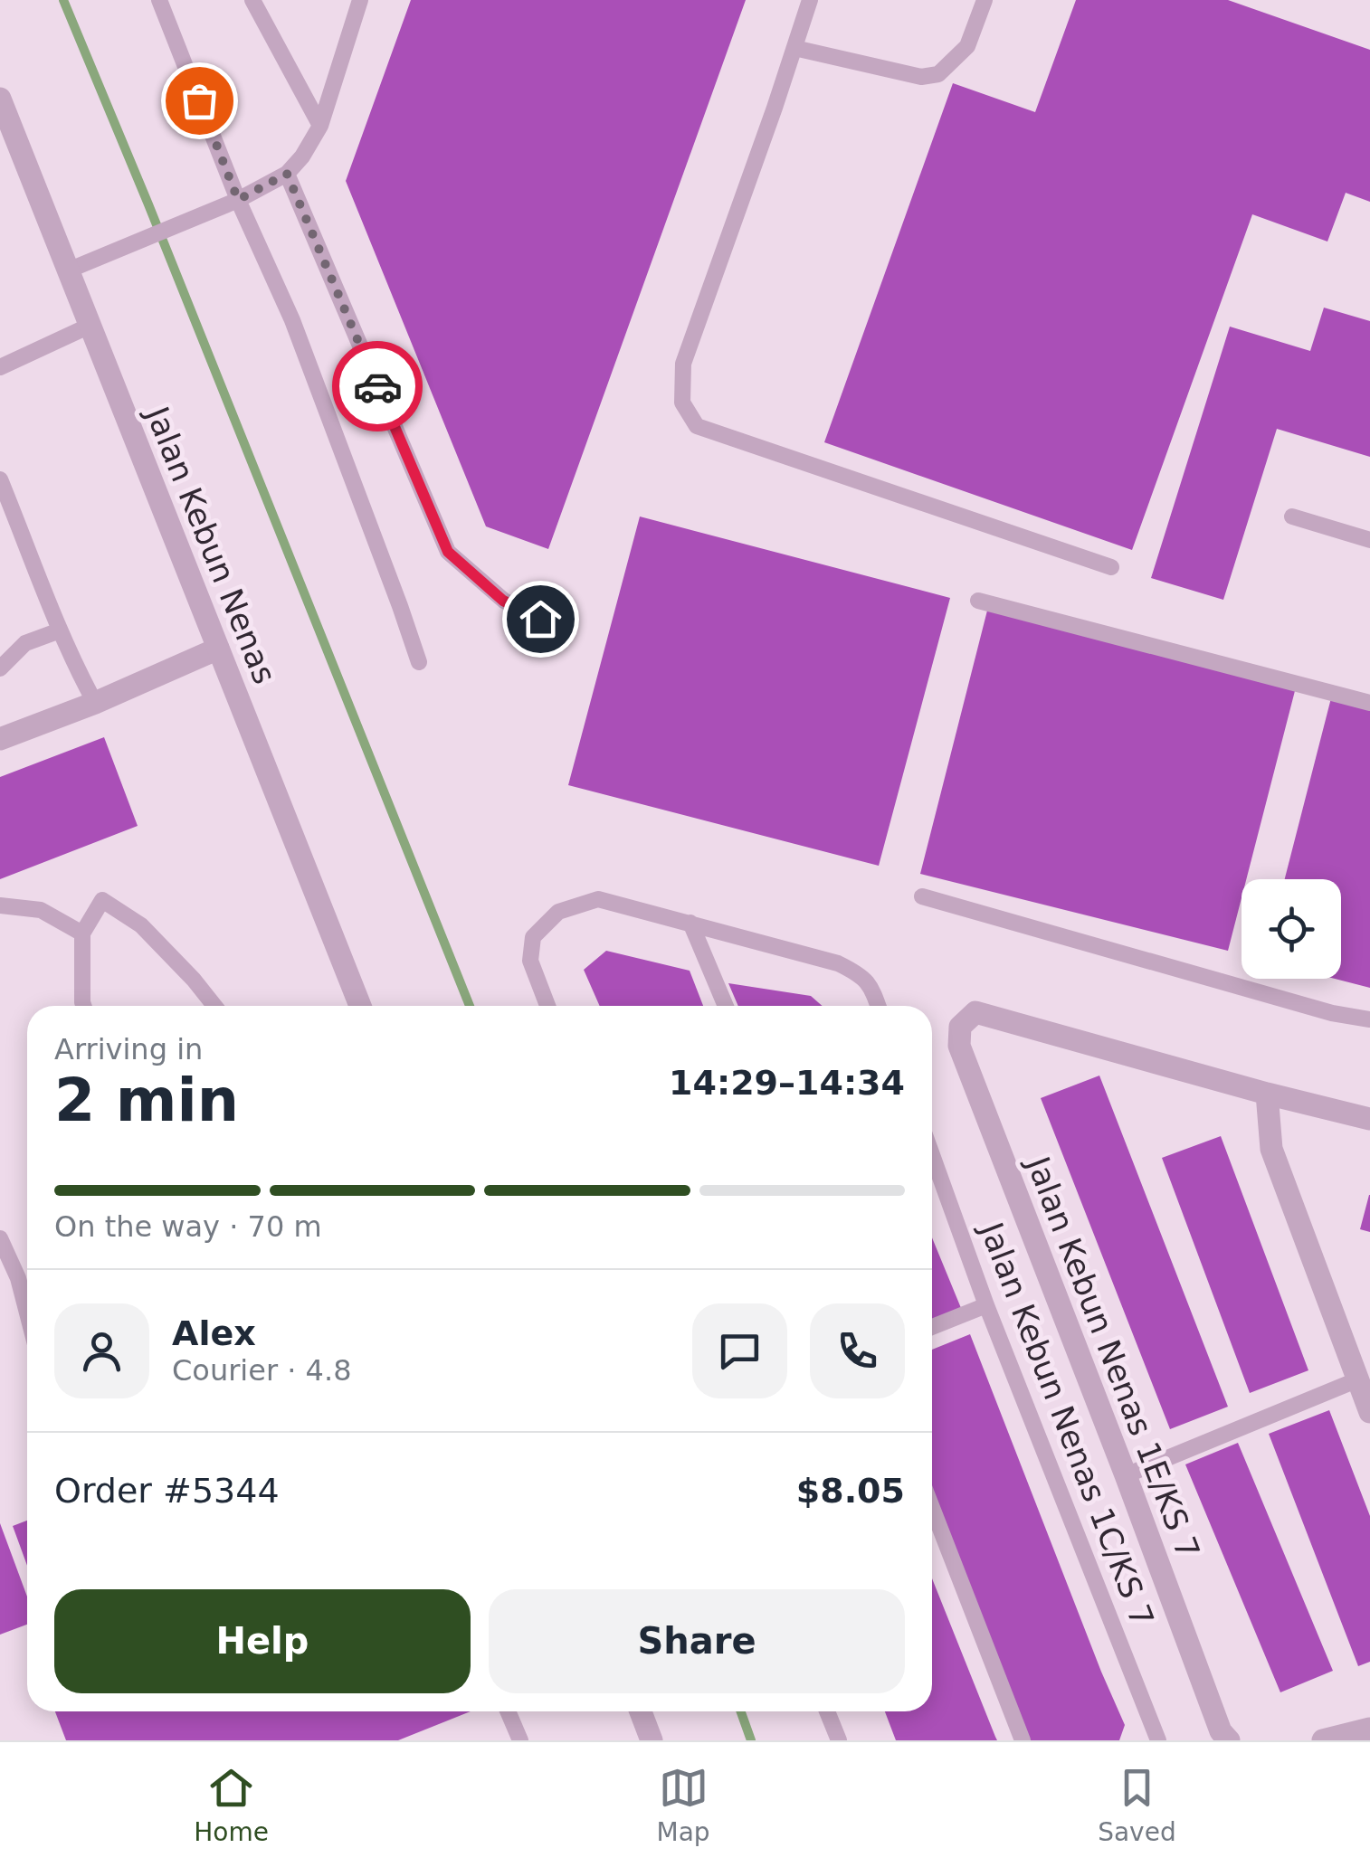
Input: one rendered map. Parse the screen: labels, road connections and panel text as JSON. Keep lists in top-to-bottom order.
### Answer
{
  "streets": {
    "street": ["Jalan Kebun Nenas", "Jalan Kebun Nenas 1E/KS 7"],
    "lane": ["Jalan Kebun Nenas 1C/KS 7"]
  },
  "page": {
    "heading": ["2 min", "Arriving in", "14:29–14:34"],
    "panel": [
      "Alex",
      "Courier · 4.8",
      "Order #5344",
      "$8.05"
    ],
    "bar": "On the way · 70 m",
    "buttons": ["Help", "Share"],
    "tabs": ["Home", "Map", "Saved"]
  }
}
